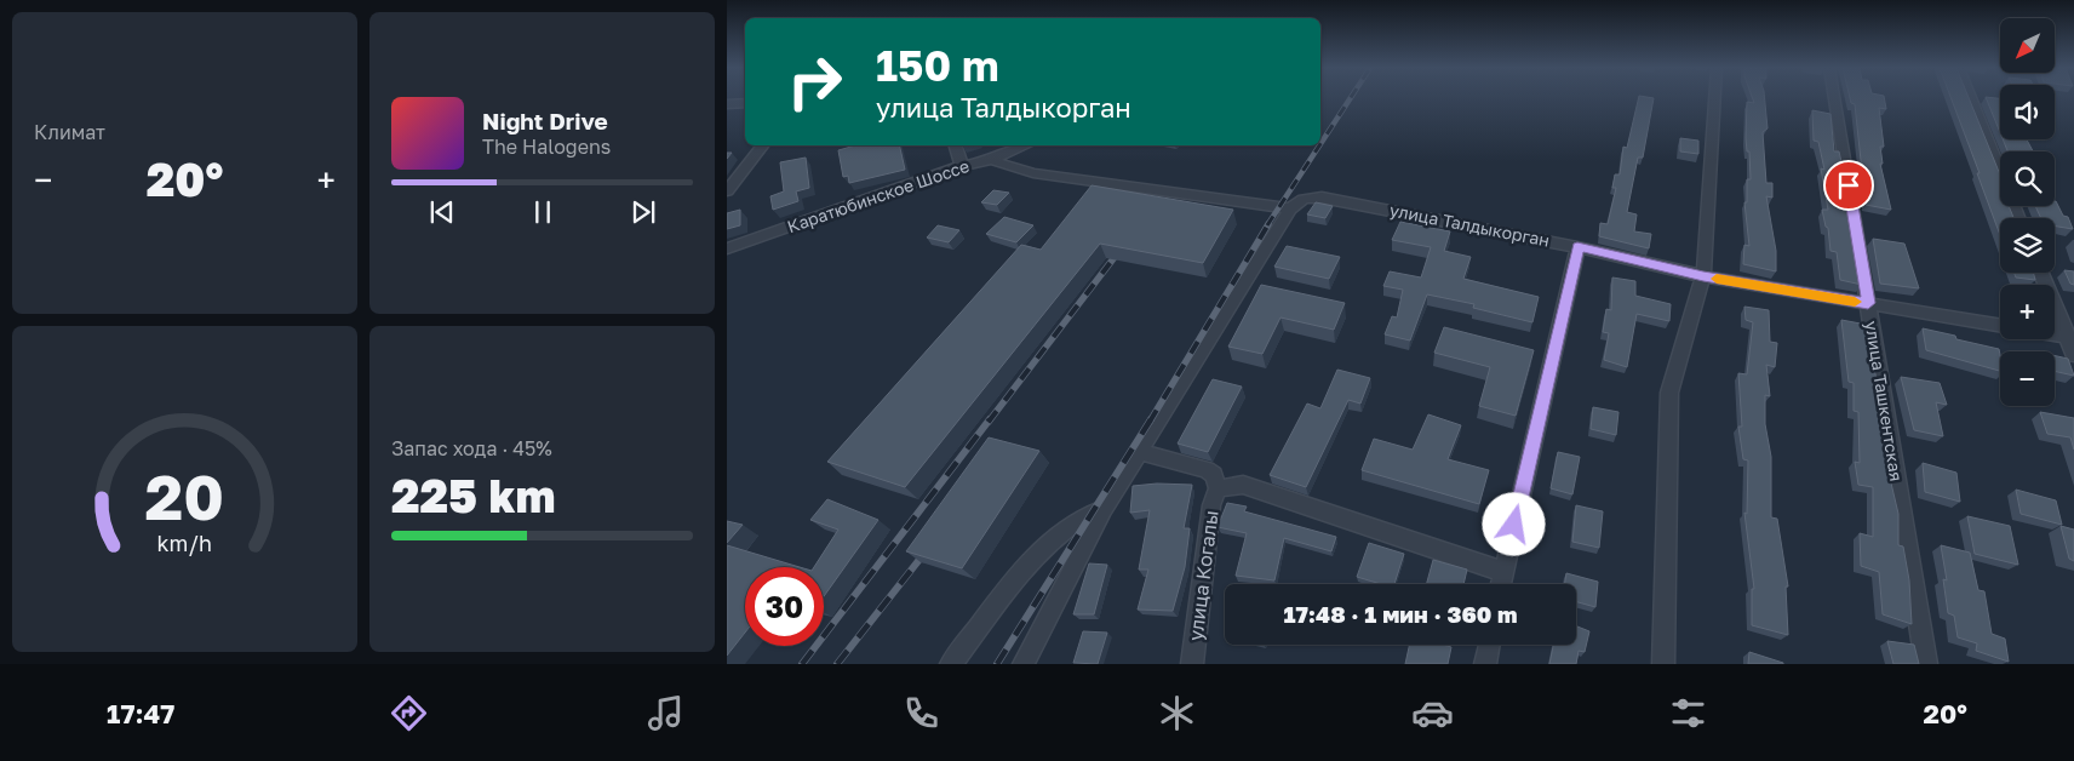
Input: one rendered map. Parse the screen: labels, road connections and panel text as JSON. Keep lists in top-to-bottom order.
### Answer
{
  "streets": {
    "street": [
      "Каратюбинское Шоссе",
      "улица Талдыкорган",
      "улица Ташкентская",
      "улица Когалы"
    ]
  },
  "crossings": [
    ["улица Талдыкорган", "улица Ташкентская"]
  ],
  "north": "bottom left",
  "page": {
    "tile": [
      "Климат",
      ["Запас хода · 45%", "225 km"]
    ],
    "map_buttons": ["+", "−"],
    "turn": ["150 m", "улица Талдыкорган"],
    "song": ["Night Drive", "The Halogens"],
    "heat": ["−", "20°", "+"],
    "limit": "30",
    "trip": "17:48 · 1 мин · 360 m",
    "tabs": ["17:47", "20°"],
    "gauge": ["20", "km/h"]
  }
}
